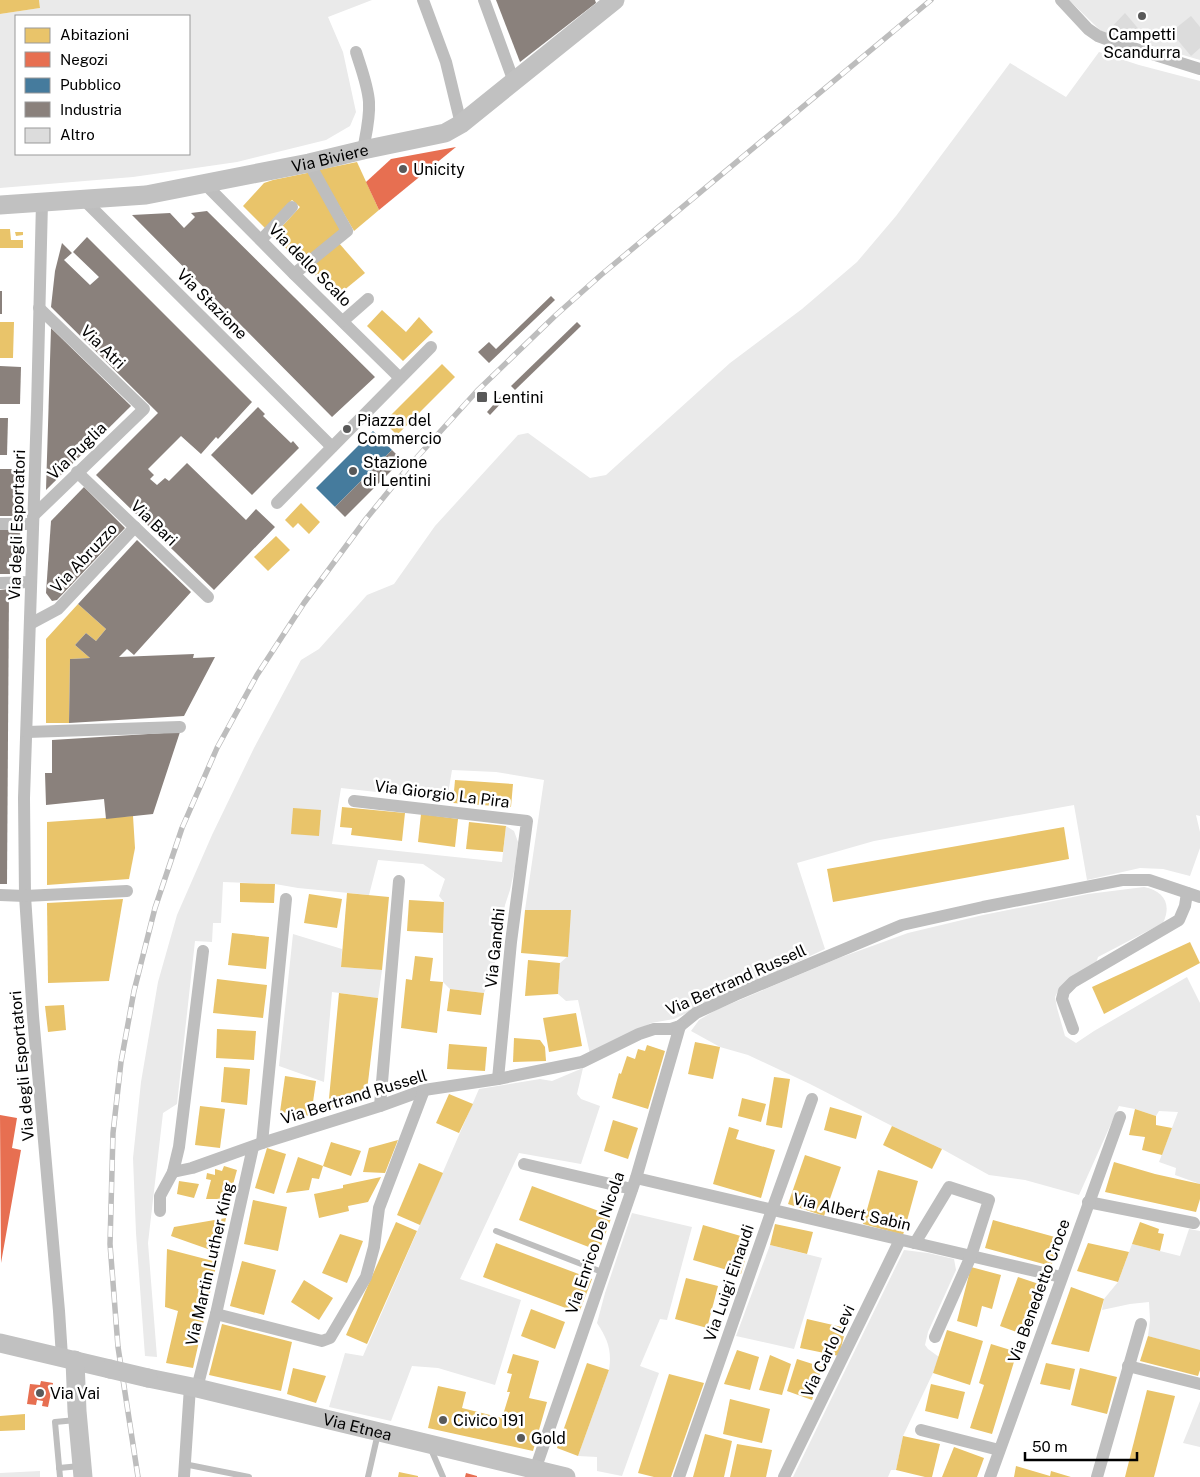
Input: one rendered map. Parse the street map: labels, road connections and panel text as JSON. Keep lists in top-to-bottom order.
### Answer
{
  "streets": {
    "main road": ["Via Biviere", "Via Etnea"],
    "street": [
      "Via dello Scalo",
      "Via Stazione",
      "Via Atri",
      "Via Puglia",
      "Via Bari",
      "Via degli Esportatori",
      "Via Abruzzo",
      "Via Giorgio La Pira",
      "Via Gandhi",
      "Via Bertrand Russell",
      "Via Albert Sabin",
      "Via Enrico De Nicola",
      "Via Martin Luther King",
      "Via Luigi Einaudi",
      "Via Benedetto Croce",
      "Via Carlo Levi"
    ]
  },
  "crossings": [
    ["Via Biviere", "Via dello Scalo"],
    ["Via Biviere", "Via Stazione"],
    ["Via Biviere", "Via degli Esportatori"],
    ["Via Atri", "Via Puglia"],
    ["Via Atri", "Via degli Esportatori"],
    ["Via Puglia", "Via Bari"],
    ["Via Puglia", "Via degli Esportatori"],
    ["Via Bari", "Via Abruzzo"],
    ["Via degli Esportatori", "Via Abruzzo"],
    ["Via degli Esportatori", "Via Etnea"],
    ["Via Giorgio La Pira", "Via Gandhi"],
    ["Via Gandhi", "Via Bertrand Russell"],
    ["Via Bertrand Russell", "Via Enrico De Nicola"],
    ["Via Bertrand Russell", "Via Martin Luther King"],
    ["Via Albert Sabin", "Via Enrico De Nicola"],
    ["Via Albert Sabin", "Via Luigi Einaudi"],
    ["Via Albert Sabin", "Via Benedetto Croce"],
    ["Via Albert Sabin", "Via Carlo Levi"],
    ["Via Enrico De Nicola", "Via Etnea"],
    ["Via Martin Luther King", "Via Etnea"]
  ],
  "places": {
    "other": [
      "Campetti Scandurra",
      "Unicity",
      "Piazza del Commercio",
      "Stazione di Lentini",
      "Via Vai",
      "Civico 191",
      "Gold"
    ],
    "transit": ["Lentini"]
  },
  "legend": [
    "Abitazioni",
    "Negozi",
    "Pubblico",
    "Industria",
    "Altro"
  ],
  "scale_bar": "50 m"
}
